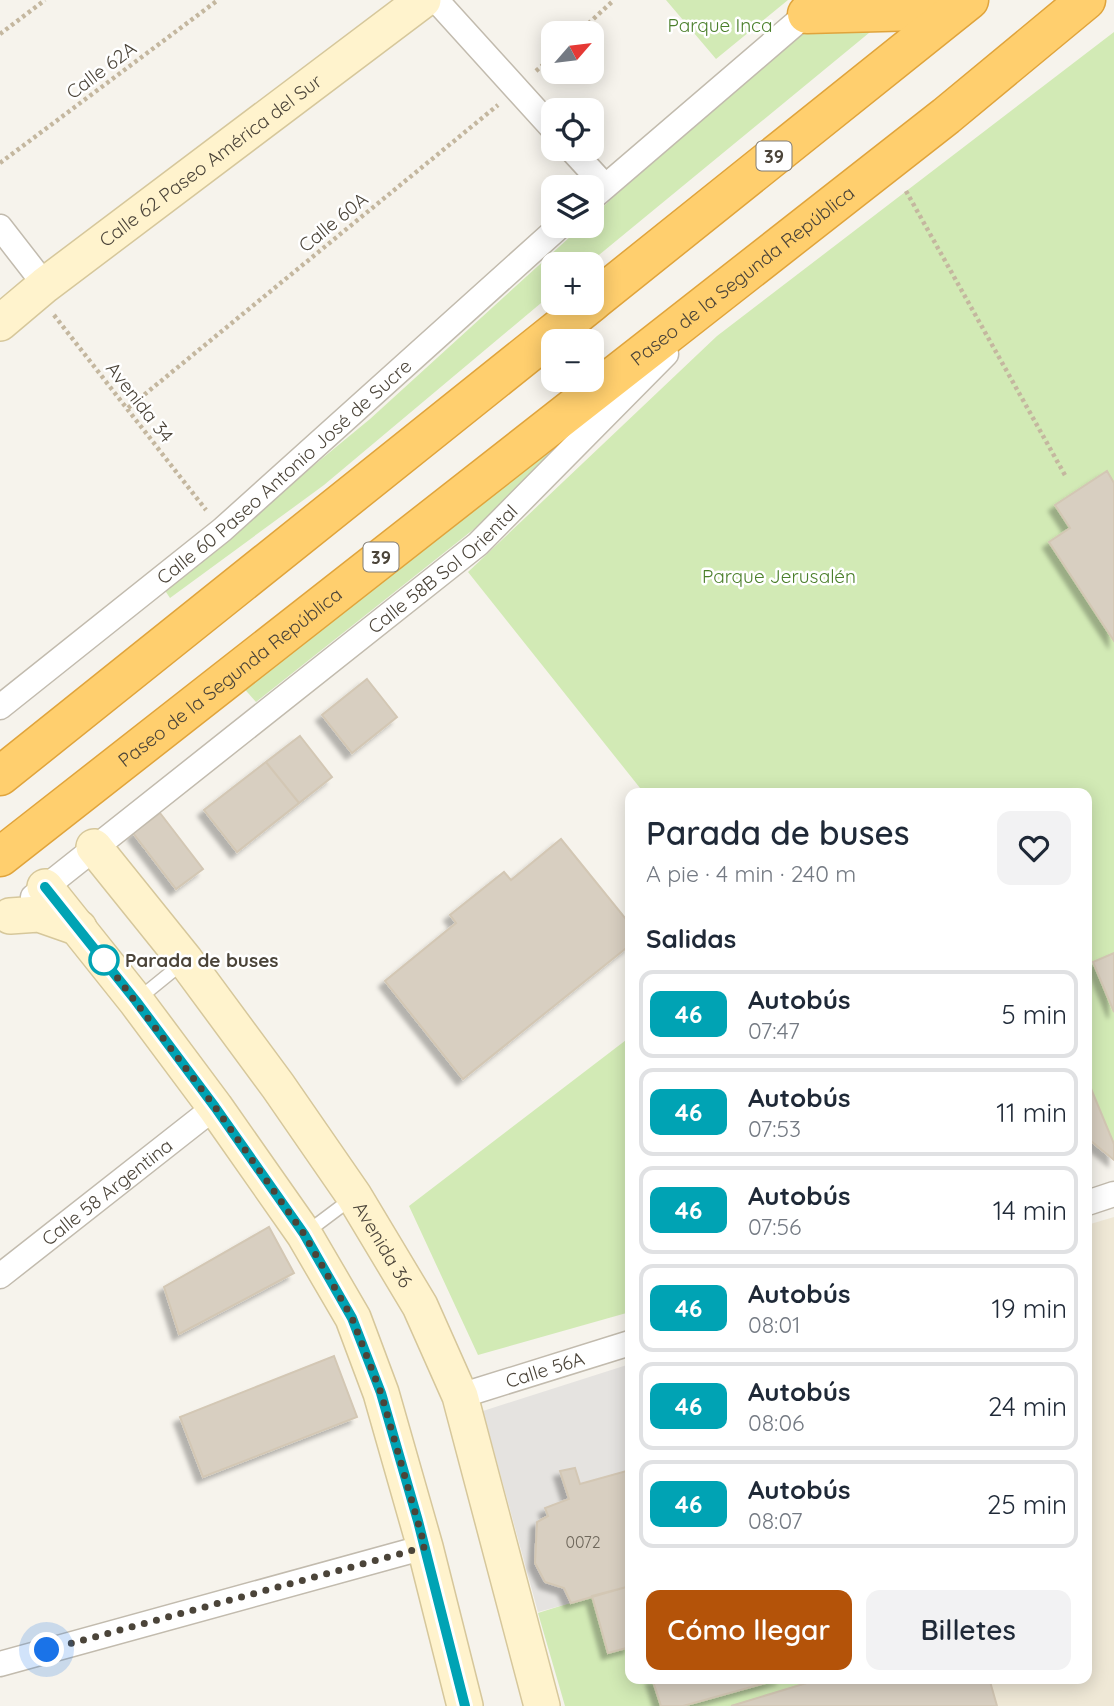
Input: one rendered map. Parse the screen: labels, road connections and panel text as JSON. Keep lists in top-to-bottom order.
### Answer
{
  "streets": {
    "highway": ["39", "Paseo de la Segunda República"],
    "street": [
      "Calle 62 Paseo América del Sur",
      "Calle 60 Paseo Antonio José de Sucre",
      "Calle 58B Sol Oriental",
      "Calle 58 Argentina",
      "Avenida 36",
      "Calle 56A"
    ],
    "path": ["Calle 62A", "Calle 60A", "Avenida 34"]
  },
  "crossings": [
    ["Calle 62 Paseo América del Sur", "Avenida 34"],
    ["Calle 60A", "Avenida 34"],
    ["Paseo de la Segunda República", "Calle 58B Sol Oriental"],
    ["Avenida 34", "Calle 60 Paseo Antonio José de Sucre"],
    ["Calle 58B Sol Oriental", "Avenida 36"],
    ["Avenida 36", "Calle 56A"]
  ],
  "parks": ["Parque Inca", "Parque Jerusalén"],
  "places": ["Parada de buses"],
  "lines": ["bus line 46"],
  "house_numbers": ["0072"],
  "north": "top right",
  "page": {
    "map_buttons": ["+", "−"],
    "heading": [
      ["Parada de buses", "A pie · 4 min · 240 m"],
      "Salidas"
    ],
    "list": [
      {
        "mark": "46",
        "name": "Autobús",
        "note": "07:47",
        "value": "5 min"
      },
      {
        "mark": "46",
        "name": "Autobús",
        "note": "07:53",
        "value": "11 min"
      },
      {
        "mark": "46",
        "name": "Autobús",
        "note": "07:56",
        "value": "14 min"
      },
      {
        "mark": "46",
        "name": "Autobús",
        "note": "08:01",
        "value": "19 min"
      },
      {
        "mark": "46",
        "name": "Autobús",
        "note": "08:06",
        "value": "24 min"
      },
      {
        "mark": "46",
        "name": "Autobús",
        "note": "08:07",
        "value": "25 min"
      }
    ],
    "buttons": ["Cómo llegar", "Billetes"]
  }
}
